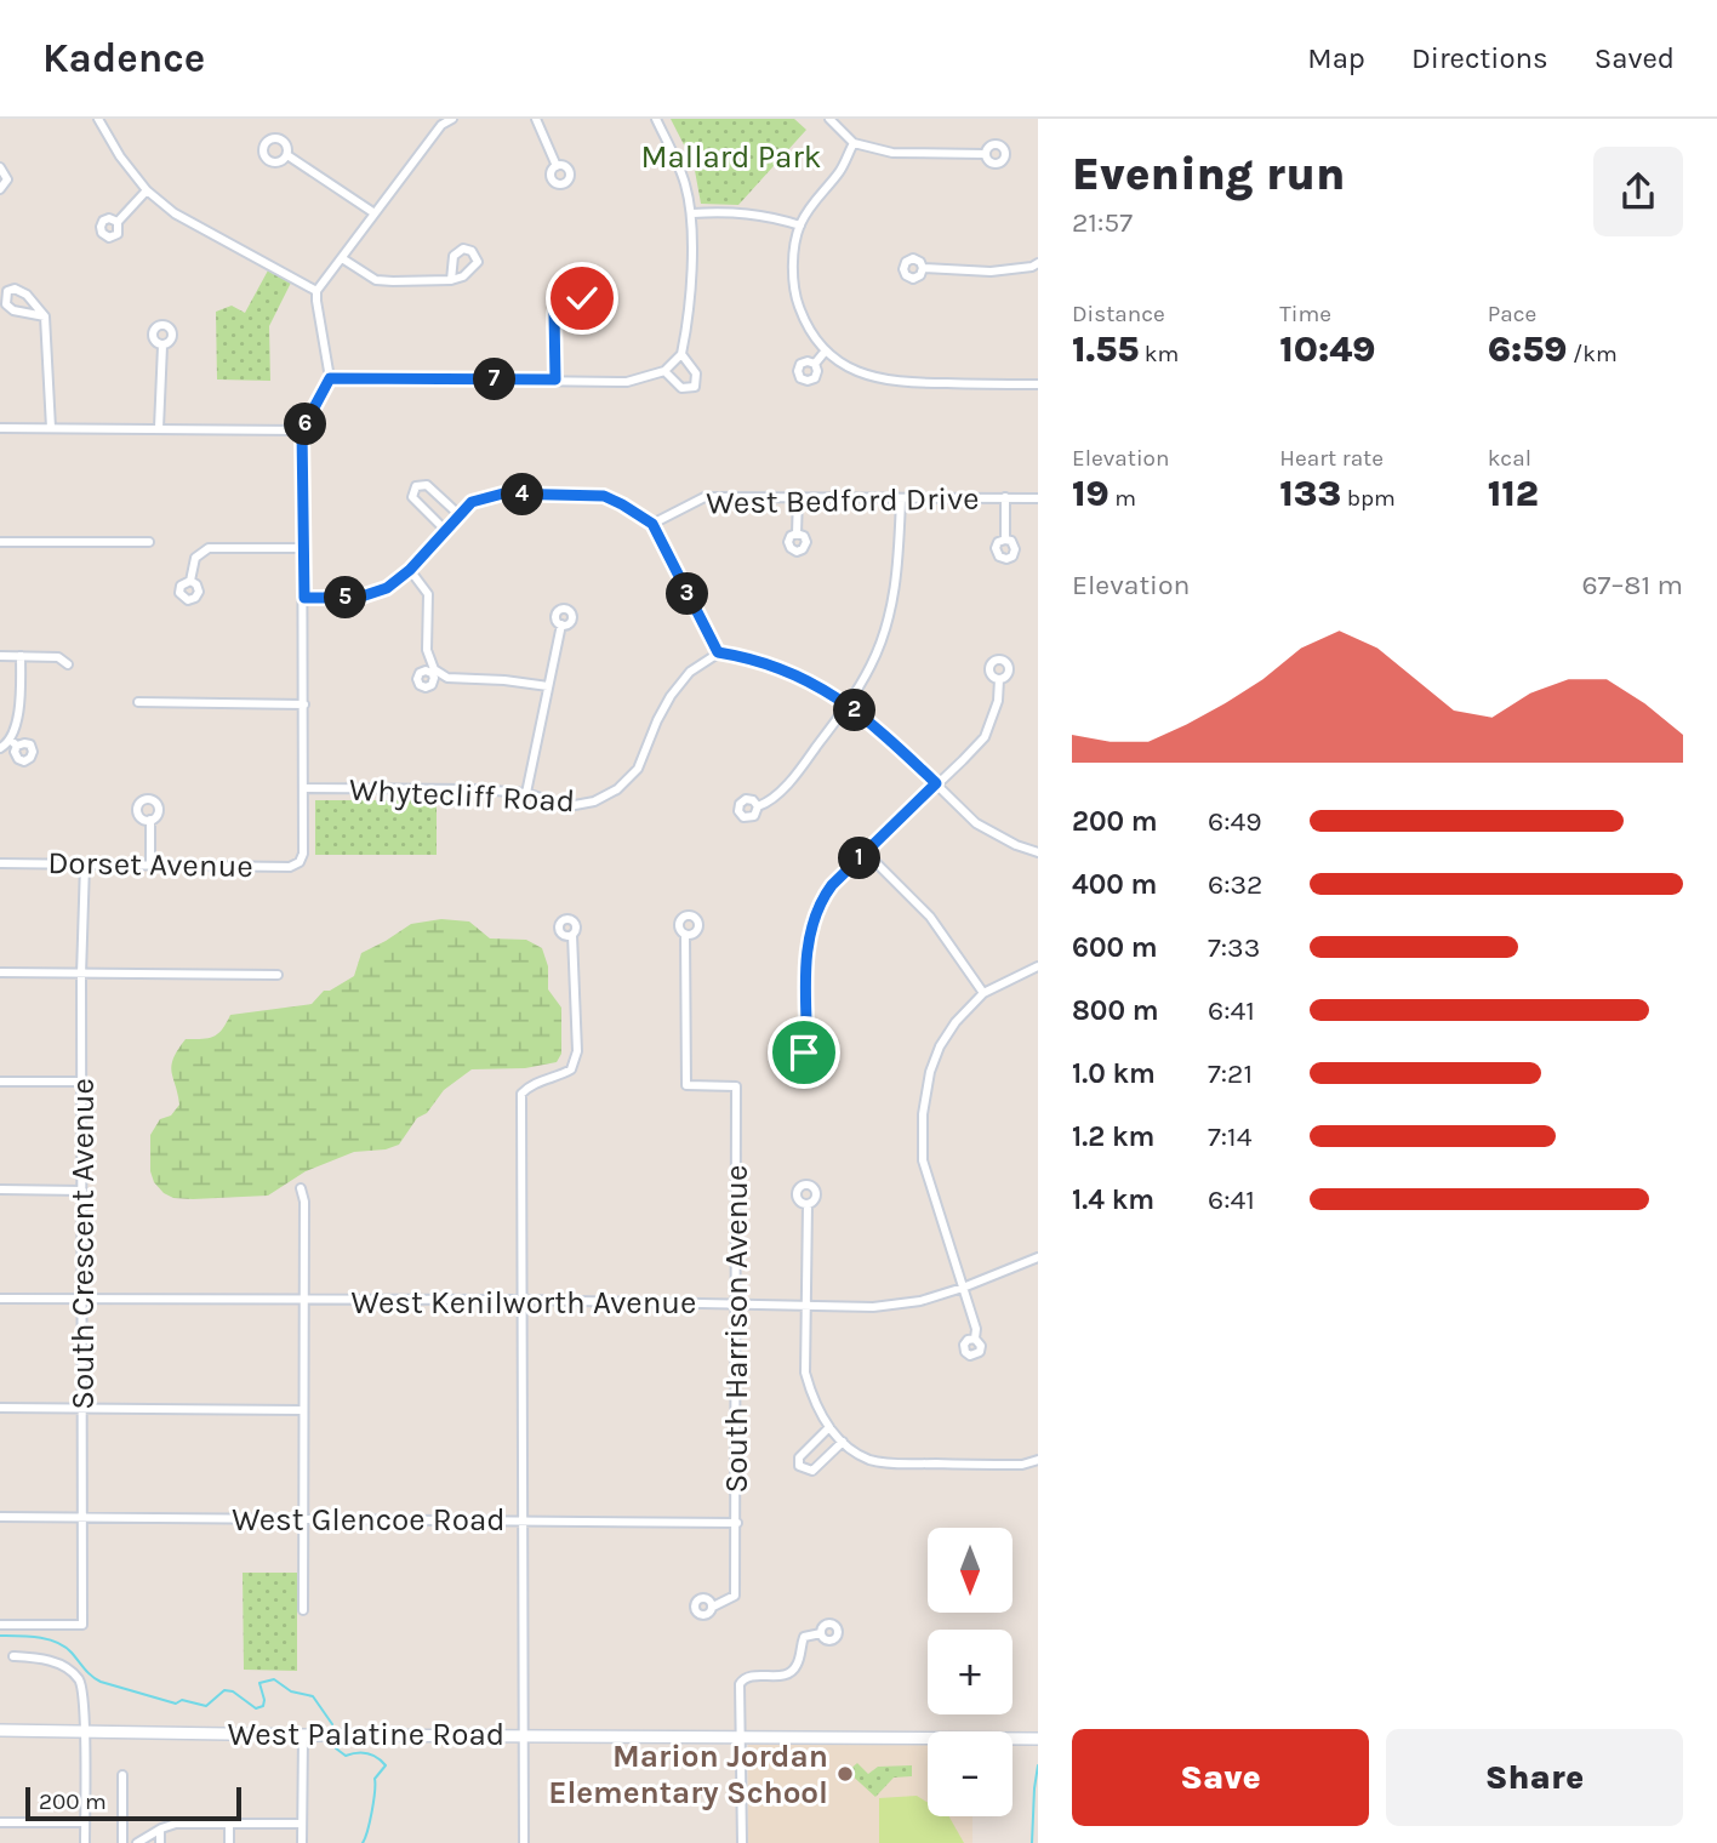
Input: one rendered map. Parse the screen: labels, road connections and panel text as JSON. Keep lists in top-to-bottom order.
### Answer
{
  "streets": {
    "main road": ["West Palatine Road"],
    "street": [
      "West Bedford Drive",
      "Whytecliff Road",
      "Dorset Avenue",
      "South Crescent Avenue",
      "West Kenilworth Avenue",
      "South Harrison Avenue",
      "West Glencoe Road"
    ]
  },
  "crossings": [
    ["Whytecliff Road", "Dorset Avenue"],
    ["Dorset Avenue", "South Crescent Avenue"],
    ["South Crescent Avenue", "West Kenilworth Avenue"],
    ["South Crescent Avenue", "West Glencoe Road"],
    ["West Kenilworth Avenue", "South Harrison Avenue"],
    ["South Harrison Avenue", "West Glencoe Road"]
  ],
  "parks": ["Mallard Park"],
  "places": ["Marion Jordan Elementary School"],
  "scale_bar": "200 m",
  "north": "bottom",
  "page": {
    "header": "Kadence",
    "nav": ["Map", "Directions", "Saved"],
    "heading": ["Evening run", "21:57"],
    "stats": [
      ["Distance", "1.55 km"],
      ["Time", "10:49"],
      ["Pace", "6:59 /km"],
      ["Elevation", "19 m"],
      ["Heart rate", "133 bpm"],
      ["kcal", "112"]
    ],
    "pins": [
      "7",
      "6",
      "4",
      "3",
      "5",
      "2",
      "1"
    ],
    "chart": ["Elevation", "67–81 m"],
    "list": [
      {
        "name": "200 m",
        "note": "6:49"
      },
      {
        "name": "400 m",
        "note": "6:32"
      },
      {
        "name": "600 m",
        "note": "7:33"
      },
      {
        "name": "800 m",
        "note": "6:41"
      },
      {
        "name": "1.0 km",
        "note": "7:21"
      },
      {
        "name": "1.2 km",
        "note": "7:14"
      },
      {
        "name": "1.4 km",
        "note": "6:41"
      }
    ],
    "map_buttons": ["+", "−"],
    "buttons": ["Save", "Share"],
    "scale": "200 m"
  }
}
